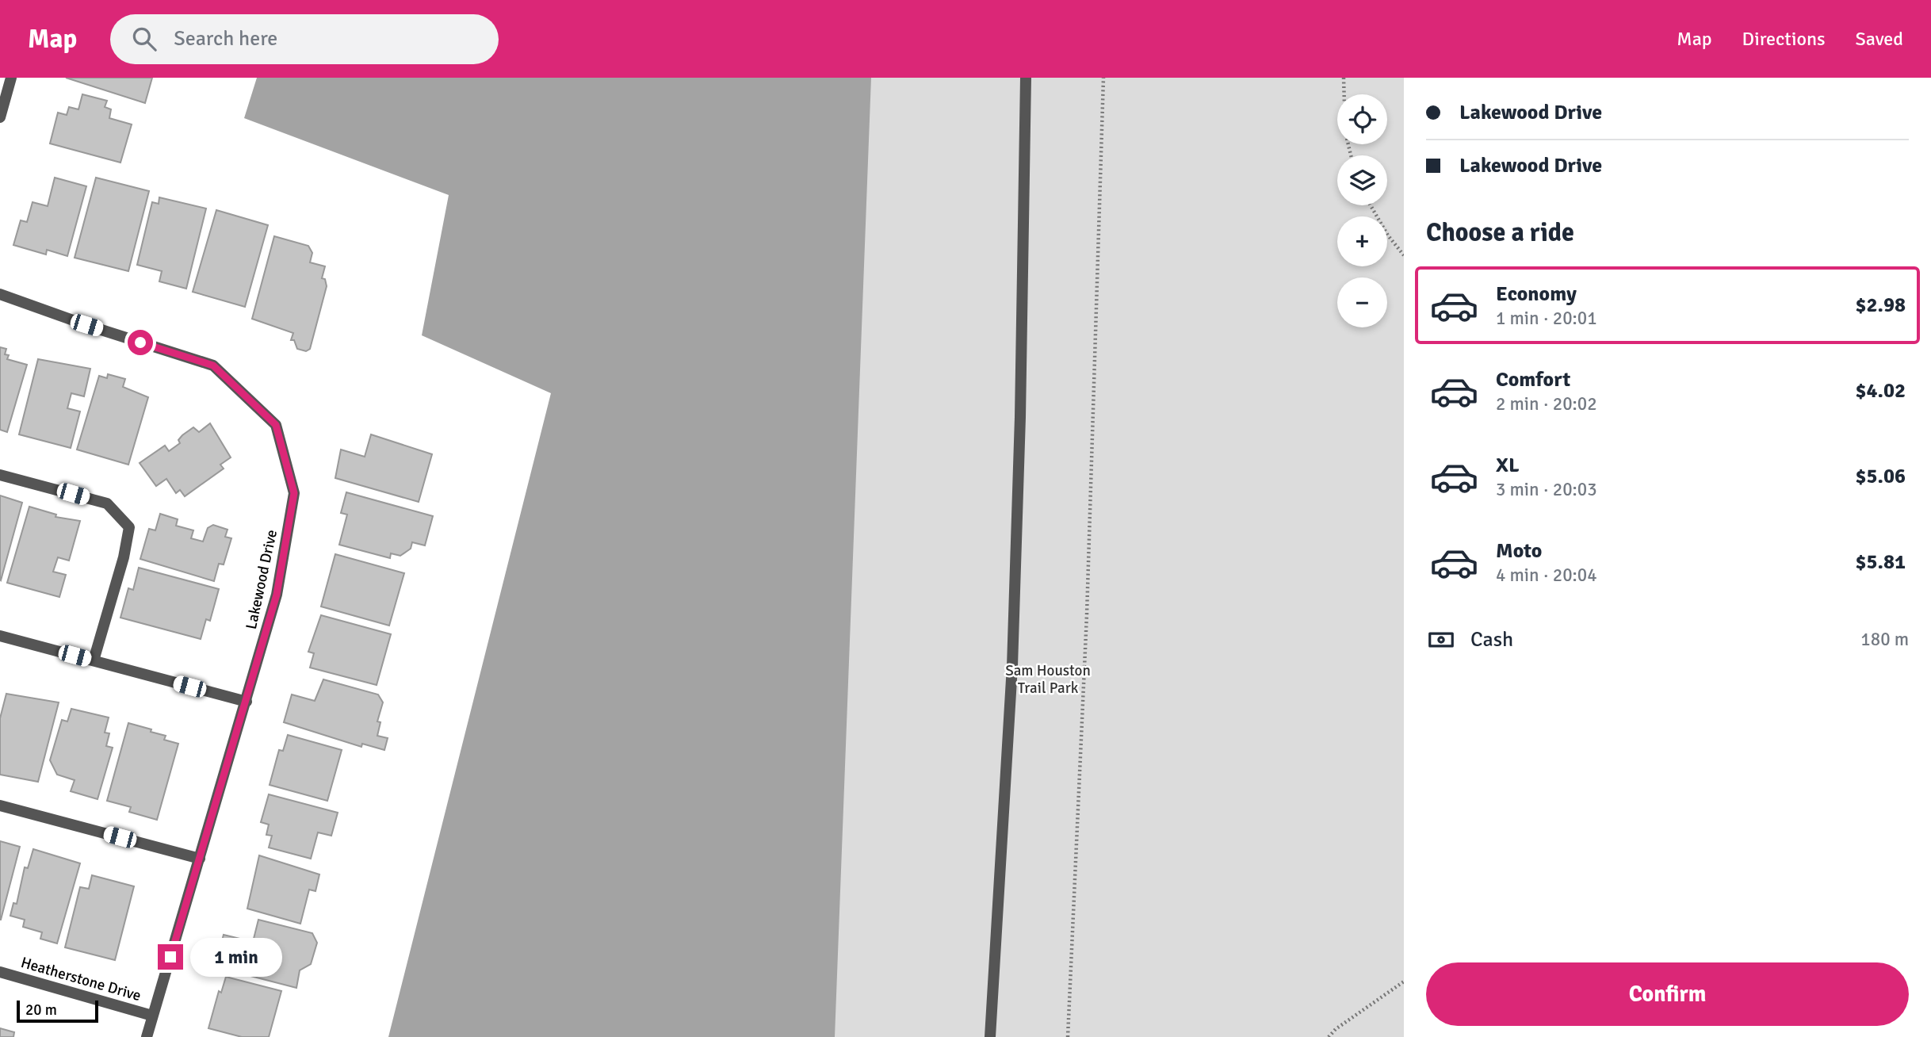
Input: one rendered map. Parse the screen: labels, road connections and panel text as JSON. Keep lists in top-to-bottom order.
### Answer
{
  "streets": {
    "street": ["Lakewood Drive", "Heatherstone Drive"]
  },
  "crossings": [
    ["Lakewood Drive", "Heatherstone Drive"]
  ],
  "parks": ["Sam Houston Trail Park"],
  "scale_bar": "20 m",
  "page": {
    "header": "Map",
    "search": "Search here",
    "nav": ["Map", "Directions", "Saved"],
    "banner": ["Lakewood Drive", "Lakewood Drive"],
    "map_buttons": ["+", "−"],
    "heading": "Choose a ride",
    "list": [
      {
        "name": "Economy",
        "note": "1 min · 20:01",
        "value": "$2.98"
      },
      {
        "name": "Comfort",
        "note": "2 min · 20:02",
        "value": "$4.02"
      },
      {
        "name": "XL",
        "note": "3 min · 20:03",
        "value": "$5.06"
      },
      {
        "name": "Moto",
        "note": "4 min · 20:04",
        "value": "$5.81"
      }
    ],
    "pay": ["Cash", "180 m"],
    "bubble": "1 min",
    "buttons": "Confirm",
    "scale": "20 m"
  }
}
